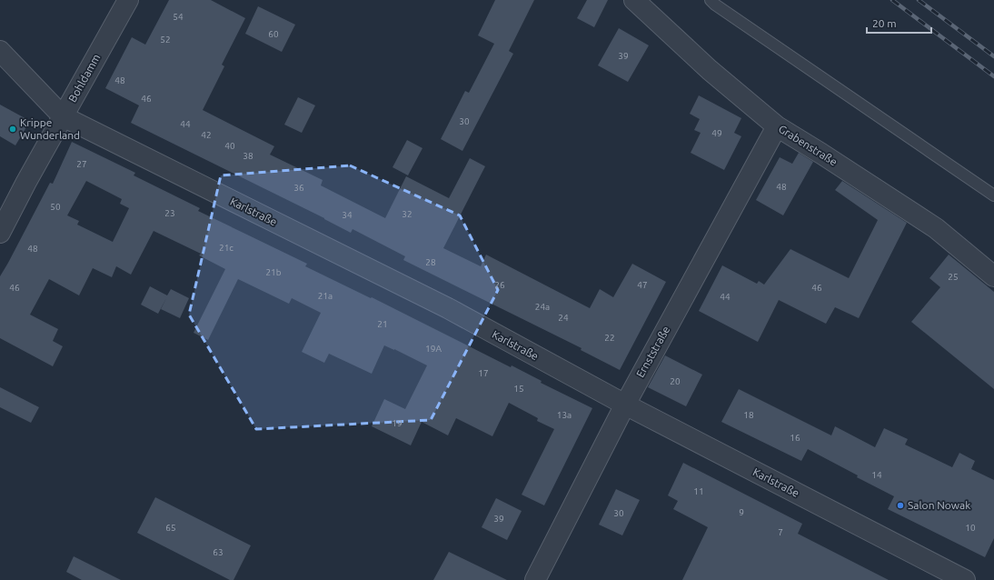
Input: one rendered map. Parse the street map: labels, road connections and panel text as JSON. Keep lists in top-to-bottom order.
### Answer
{
  "streets": {
    "street": [
      "Bohldamm",
      "Grabenstraße",
      "Karlstraße",
      "Ernststraße"
    ]
  },
  "crossings": [
    ["Bohldamm", "Karlstraße"],
    ["Grabenstraße", "Ernststraße"],
    ["Karlstraße", "Ernststraße"]
  ],
  "places": ["Krippe Wunderland", "Salon Nowak"],
  "house_numbers": [
    "54",
    "60",
    "52",
    "39",
    "48",
    "46",
    "30",
    "44",
    "49",
    "42",
    "40",
    "38",
    "27",
    "48",
    "36",
    "50",
    "23",
    "32",
    "34",
    "21c",
    "48",
    "28",
    "21b",
    "25",
    "26",
    "47",
    "46",
    "46",
    "21a",
    "44",
    "24a",
    "24",
    "21",
    "22",
    "19A",
    "17",
    "20",
    "15",
    "13a",
    "18",
    "19",
    "16",
    "14",
    "11",
    "9",
    "30",
    "39",
    "65",
    "10",
    "7",
    "63"
  ],
  "scale_bar": "20 m"
}
